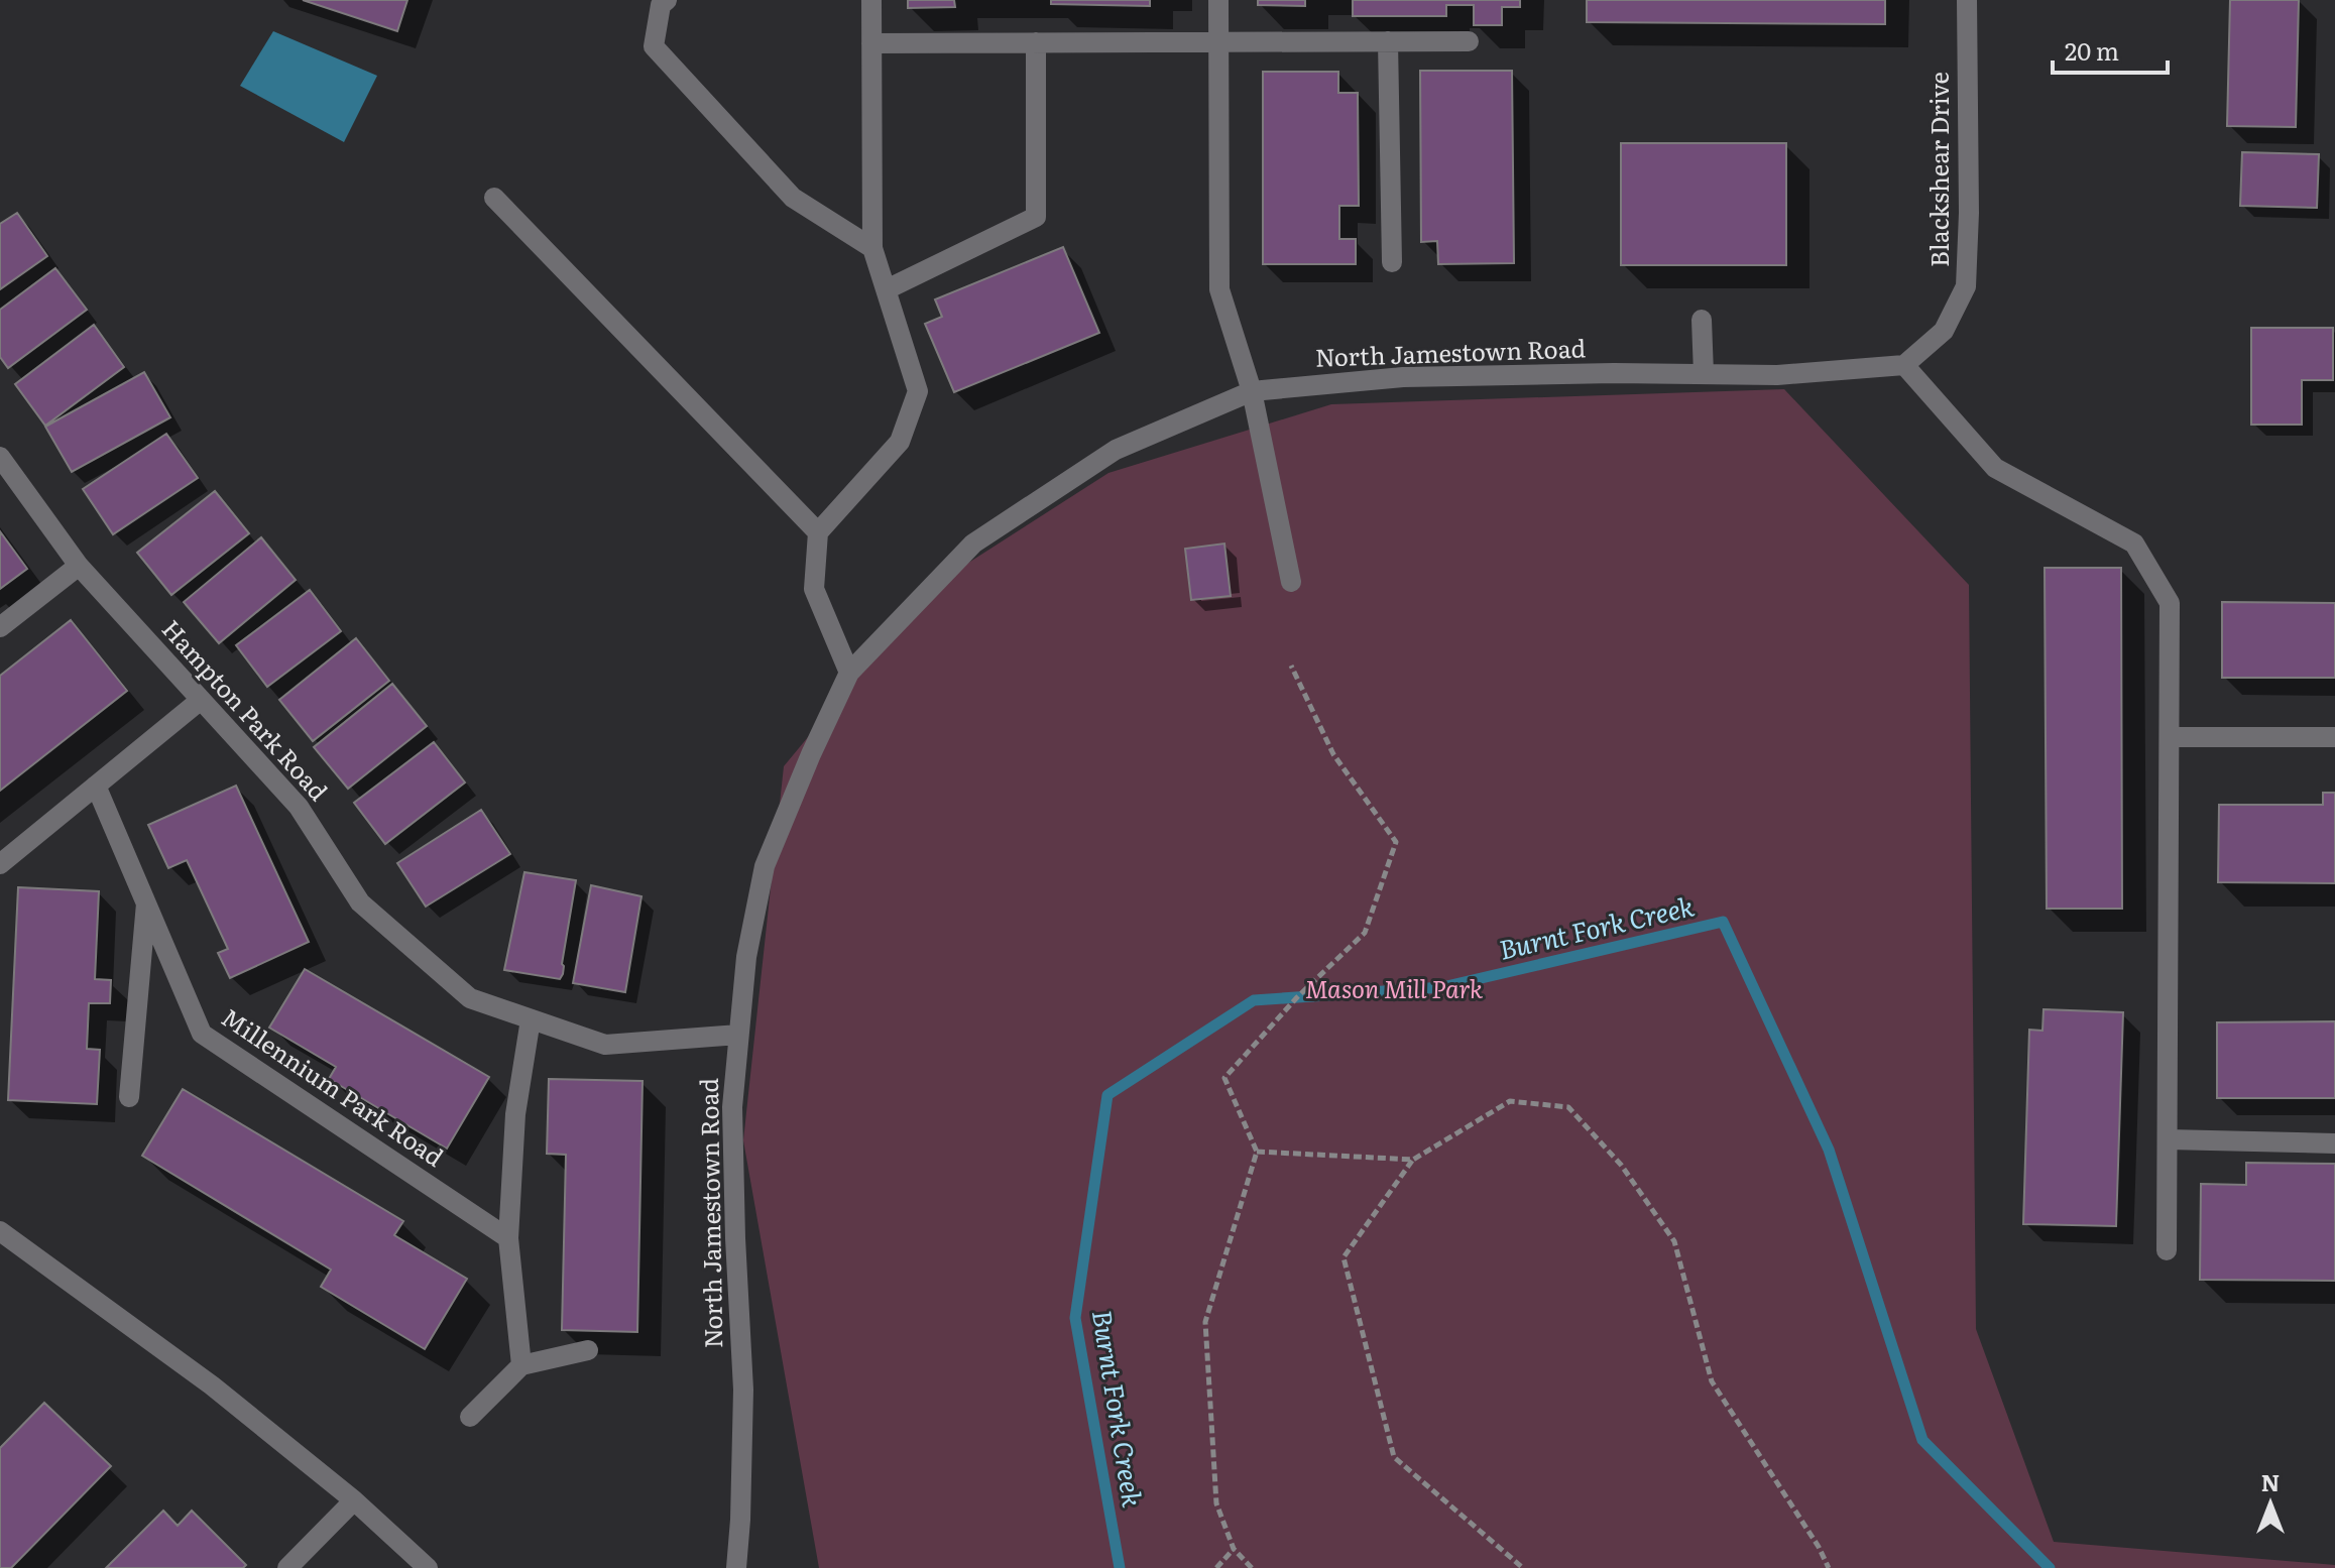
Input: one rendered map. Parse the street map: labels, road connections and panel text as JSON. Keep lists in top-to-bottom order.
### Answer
{
  "streets": {
    "street": [
      "Blackshear Drive",
      "North Jamestown Road",
      "Hampton Park Road",
      "Millennium Park Road"
    ]
  },
  "crossings": [
    ["Blackshear Drive", "North Jamestown Road"],
    ["North Jamestown Road", "Hampton Park Road"]
  ],
  "water": ["Burnt Fork Creek"],
  "parks": ["Mason Mill Park"],
  "scale_bar": "20 m",
  "north": "top"
}
